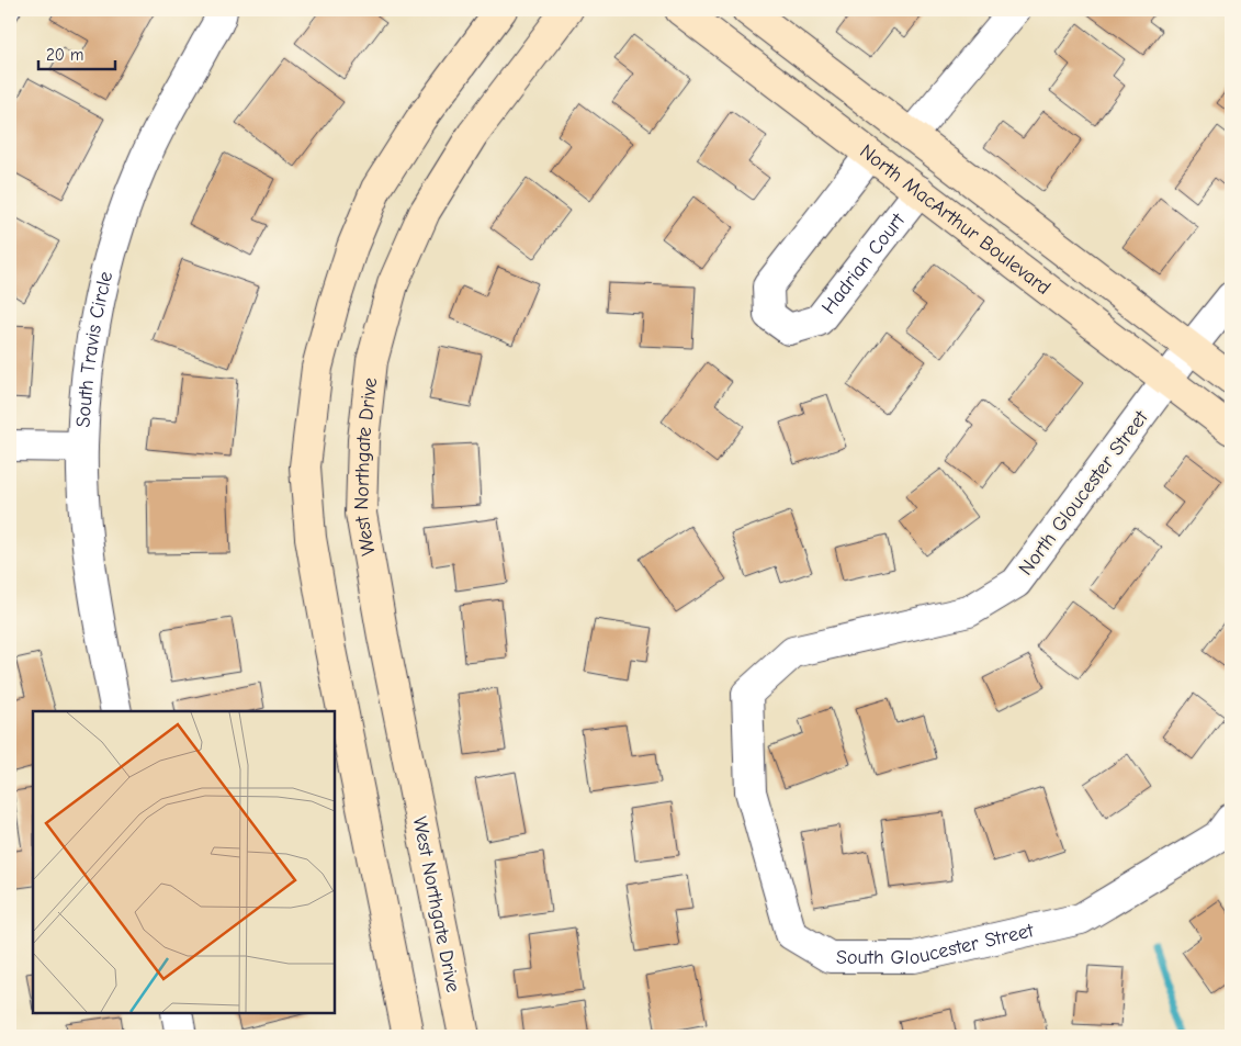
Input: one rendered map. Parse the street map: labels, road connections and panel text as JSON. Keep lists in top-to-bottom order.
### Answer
{
  "streets": {
    "main road": ["North MacArthur Boulevard", "West Northgate Drive"],
    "street": [
      "Hadrian Court",
      "South Travis Circle",
      "North Gloucester Street",
      "South Gloucester Street"
    ]
  },
  "crossings": [
    ["North MacArthur Boulevard", "Hadrian Court"],
    ["North MacArthur Boulevard", "North Gloucester Street"],
    ["North Gloucester Street", "South Gloucester Street"]
  ],
  "scale_bar": "20 m"
}
